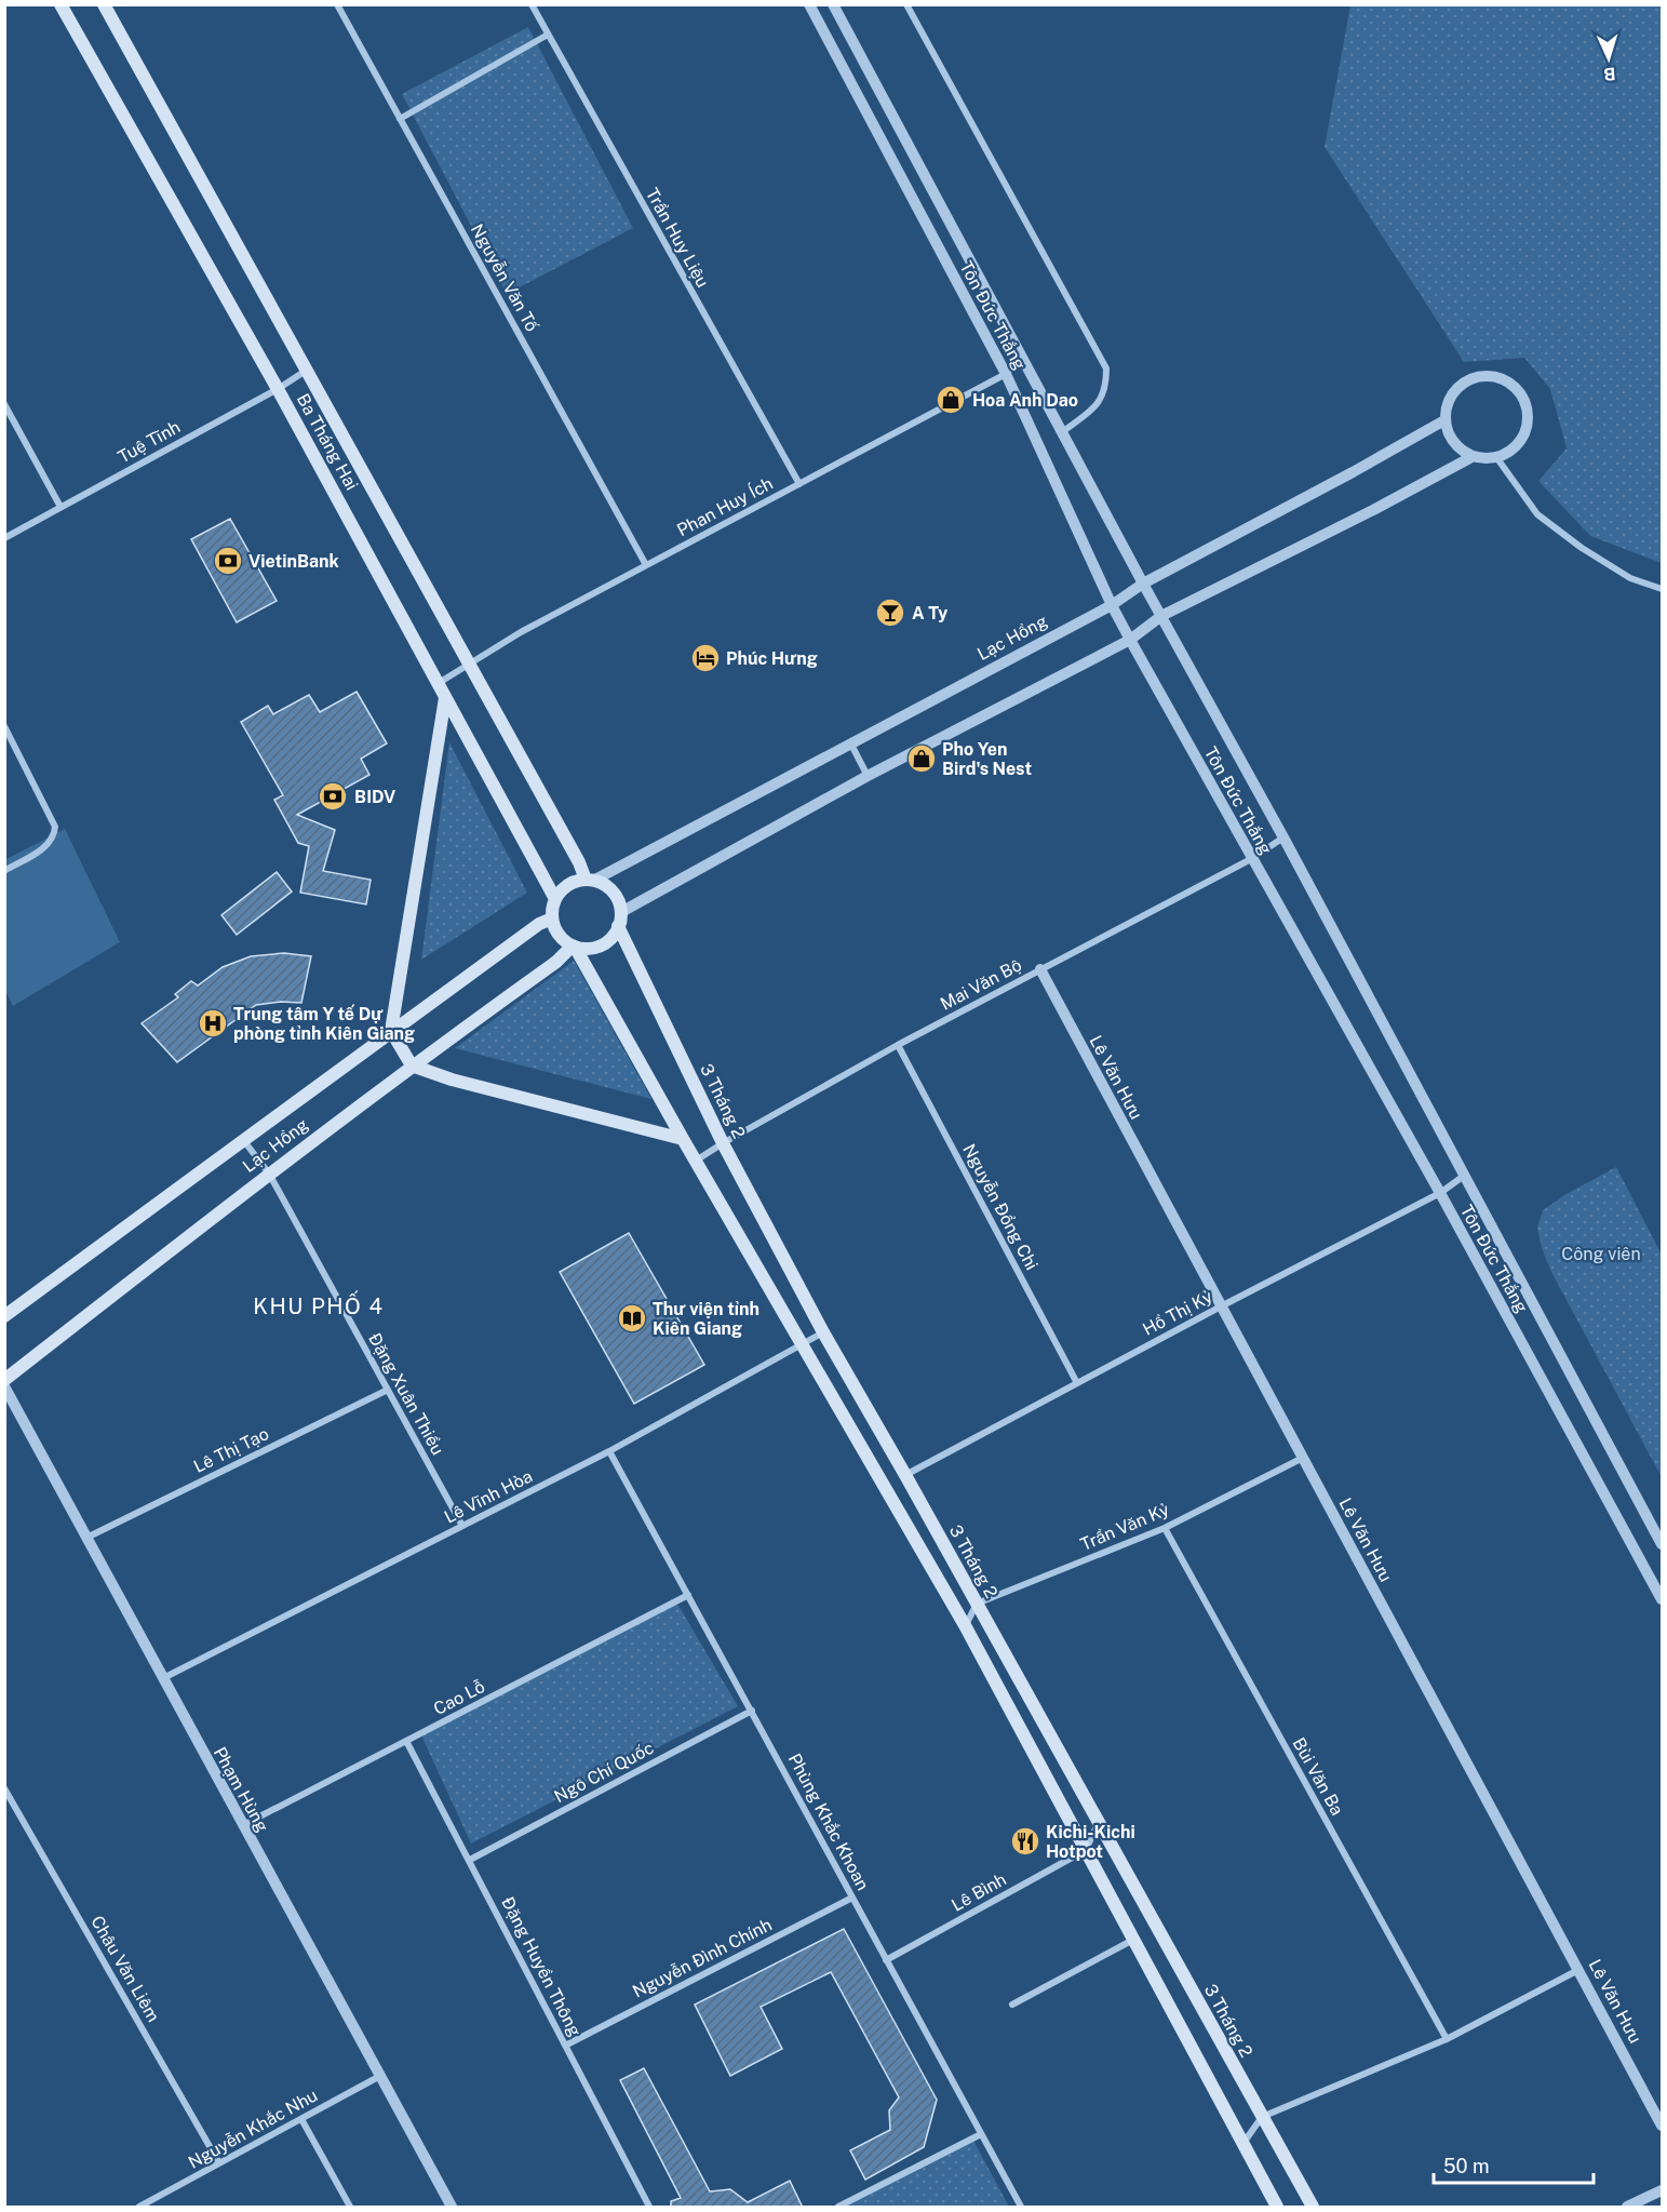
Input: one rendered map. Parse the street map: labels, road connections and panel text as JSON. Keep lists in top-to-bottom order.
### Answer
{
  "streets": {
    "main road": ["Ba Tháng Hai", "Lạc Hồng", "3 Tháng 2"],
    "street": [
      "Trần Huy Liệu",
      "Nguyễn Văn Tố",
      "Tôn Đức Thắng",
      "Tuệ Tĩnh",
      "Phan Huy Ích",
      "Mai Văn Bộ",
      "Lê Văn Hưu",
      "Nguyễn Đổng Chi",
      "Hồ Thị Kỷ",
      "Đặng Xuân Thiều",
      "Lê Thị Tạo",
      "Lê Vĩnh Hòa",
      "Trần Văn Kỷ",
      "Cao Lỗ",
      "Ngô Chí Quốc",
      "Bùi Văn Ba",
      "Phạm Hùng",
      "Phùng Khắc Khoan",
      "Lê Bình",
      "Nguyễn Đình Chính",
      "Đặng Huyền Thông",
      "Châu Văn Liêm",
      "Nguyễn Khắc Nhu"
    ]
  },
  "crossings": [
    ["Trần Huy Liệu", "Phan Huy Ích"],
    ["Nguyễn Văn Tố", "Phan Huy Ích"],
    ["Tôn Đức Thắng", "Phan Huy Ích"],
    ["Tôn Đức Thắng", "Lạc Hồng"],
    ["Tôn Đức Thắng", "Mai Văn Bộ"],
    ["Tôn Đức Thắng", "Hồ Thị Kỷ"],
    ["Tuệ Tĩnh", "Ba Tháng Hai"],
    ["Ba Tháng Hai", "Phan Huy Ích"],
    ["Ba Tháng Hai", "Lạc Hồng"],
    ["Ba Tháng Hai", "3 Tháng 2"],
    ["Lạc Hồng", "3 Tháng 2"],
    ["Lạc Hồng", "Đặng Xuân Thiều"],
    ["Mai Văn Bộ", "Lê Văn Hưu"],
    ["Mai Văn Bộ", "3 Tháng 2"],
    ["Mai Văn Bộ", "Nguyễn Đổng Chi"],
    ["Lê Văn Hưu", "Hồ Thị Kỷ"],
    ["Lê Văn Hưu", "Trần Văn Kỷ"],
    ["3 Tháng 2", "Hồ Thị Kỷ"],
    ["3 Tháng 2", "Lê Vĩnh Hòa"],
    ["3 Tháng 2", "Trần Văn Kỷ"],
    ["Nguyễn Đổng Chi", "Hồ Thị Kỷ"],
    ["Đặng Xuân Thiều", "Lê Thị Tạo"],
    ["Đặng Xuân Thiều", "Lê Vĩnh Hòa"],
    ["Lê Thị Tạo", "Phạm Hùng"],
    ["Lê Vĩnh Hòa", "Phạm Hùng"],
    ["Lê Vĩnh Hòa", "Phùng Khắc Khoan"],
    ["Trần Văn Kỷ", "Bùi Văn Ba"],
    ["Cao Lỗ", "Phạm Hùng"],
    ["Cao Lỗ", "Phùng Khắc Khoan"],
    ["Cao Lỗ", "Đặng Huyền Thông"],
    ["Ngô Chí Quốc", "Phùng Khắc Khoan"],
    ["Ngô Chí Quốc", "Đặng Huyền Thông"],
    ["Phạm Hùng", "Nguyễn Khắc Nhu"],
    ["Phùng Khắc Khoan", "Lê Bình"],
    ["Phùng Khắc Khoan", "Nguyễn Đình Chính"],
    ["Nguyễn Đình Chính", "Đặng Huyền Thông"],
    ["Châu Văn Liêm", "Nguyễn Khắc Nhu"]
  ],
  "districts": ["KHU PHỐ 4"],
  "parks": ["Công viên"],
  "places": {
    "shop": ["Hoa Anh Dao", "Pho Yen Bird's Nest"],
    "bank": ["VietinBank", "BIDV"],
    "bar": ["A Ty"],
    "hotel": ["Phúc Hưng"],
    "hospital": ["Trung tâm Y tế Dự phòng tỉnh Kiên Giang"],
    "library": ["Thư viện tỉnh Kiên Giang"],
    "restaurant": ["Kichi-Kichi Hotpot"]
  },
  "scale_bar": "50 m",
  "north": "bottom"
}
